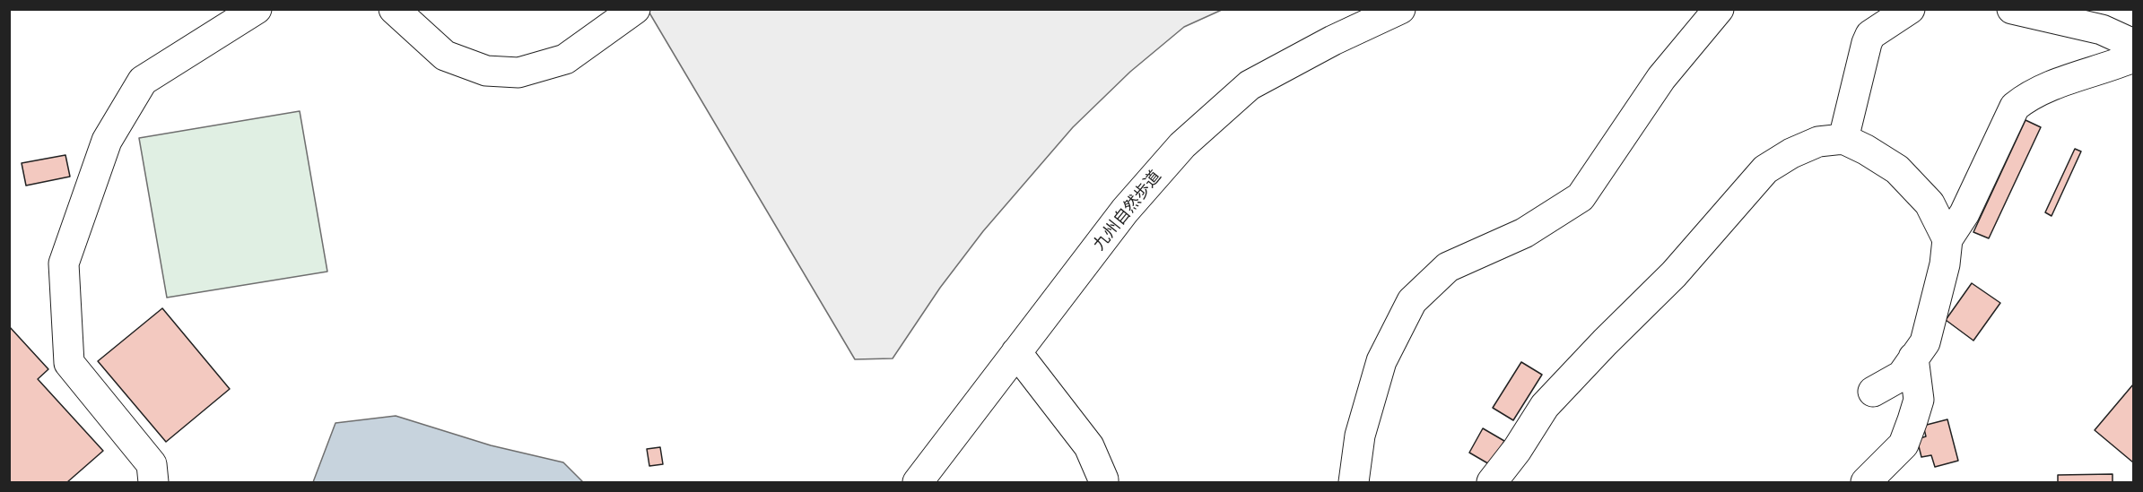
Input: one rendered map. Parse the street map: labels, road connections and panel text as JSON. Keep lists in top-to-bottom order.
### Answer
{
  "streets": {
    "street": ["九州自然歩道"]
  }
}
